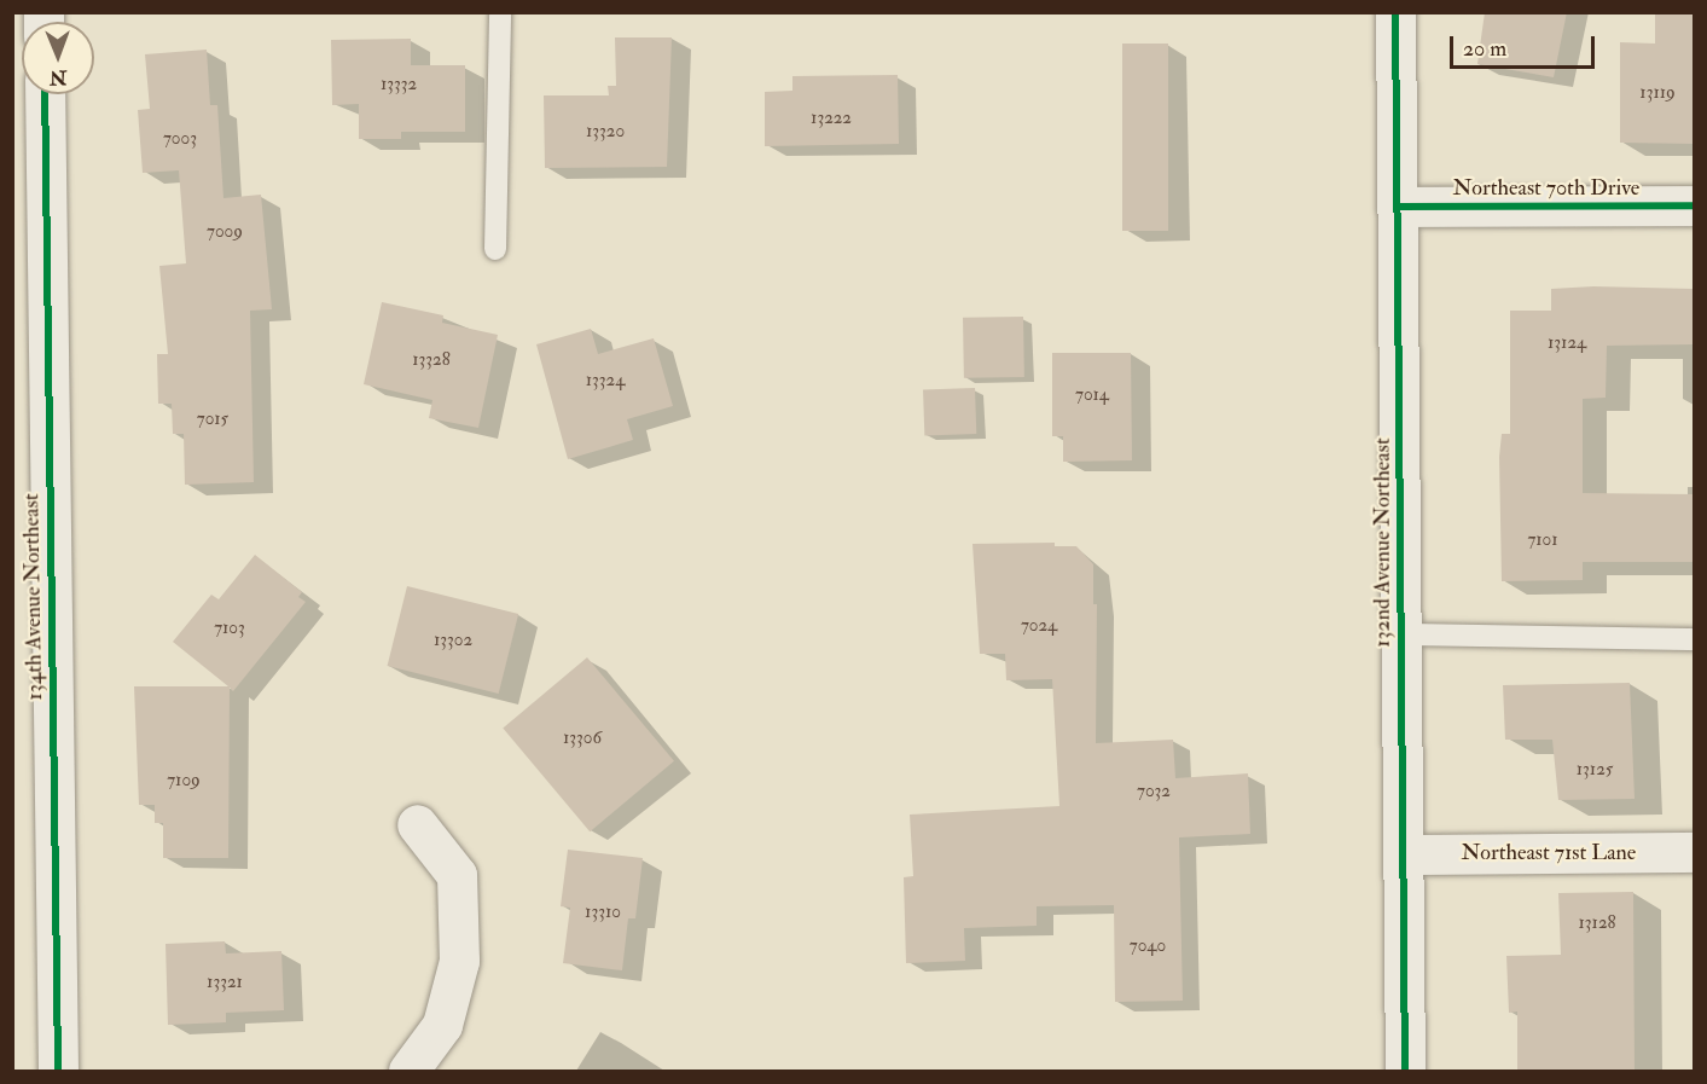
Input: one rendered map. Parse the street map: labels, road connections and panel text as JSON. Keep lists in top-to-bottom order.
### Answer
{
  "streets": {
    "street": [
      "Northeast 70th Drive",
      "132nd Avenue Northeast",
      "134th Avenue Northeast",
      "Northeast 71st Lane"
    ]
  },
  "crossings": [
    ["Northeast 70th Drive", "132nd Avenue Northeast"],
    ["132nd Avenue Northeast", "Northeast 71st Lane"]
  ],
  "house_numbers": [
    "13332",
    "13119",
    "13222",
    "13320",
    "7003",
    "7009",
    "13124",
    "13328",
    "13324",
    "7014",
    "7015",
    "7101",
    "7024",
    "7103",
    "13302",
    "13306",
    "13125",
    "7109",
    "7032",
    "13310",
    "13128",
    "7040",
    "13321"
  ],
  "scale_bar": "20 m",
  "north": "bottom"
}
